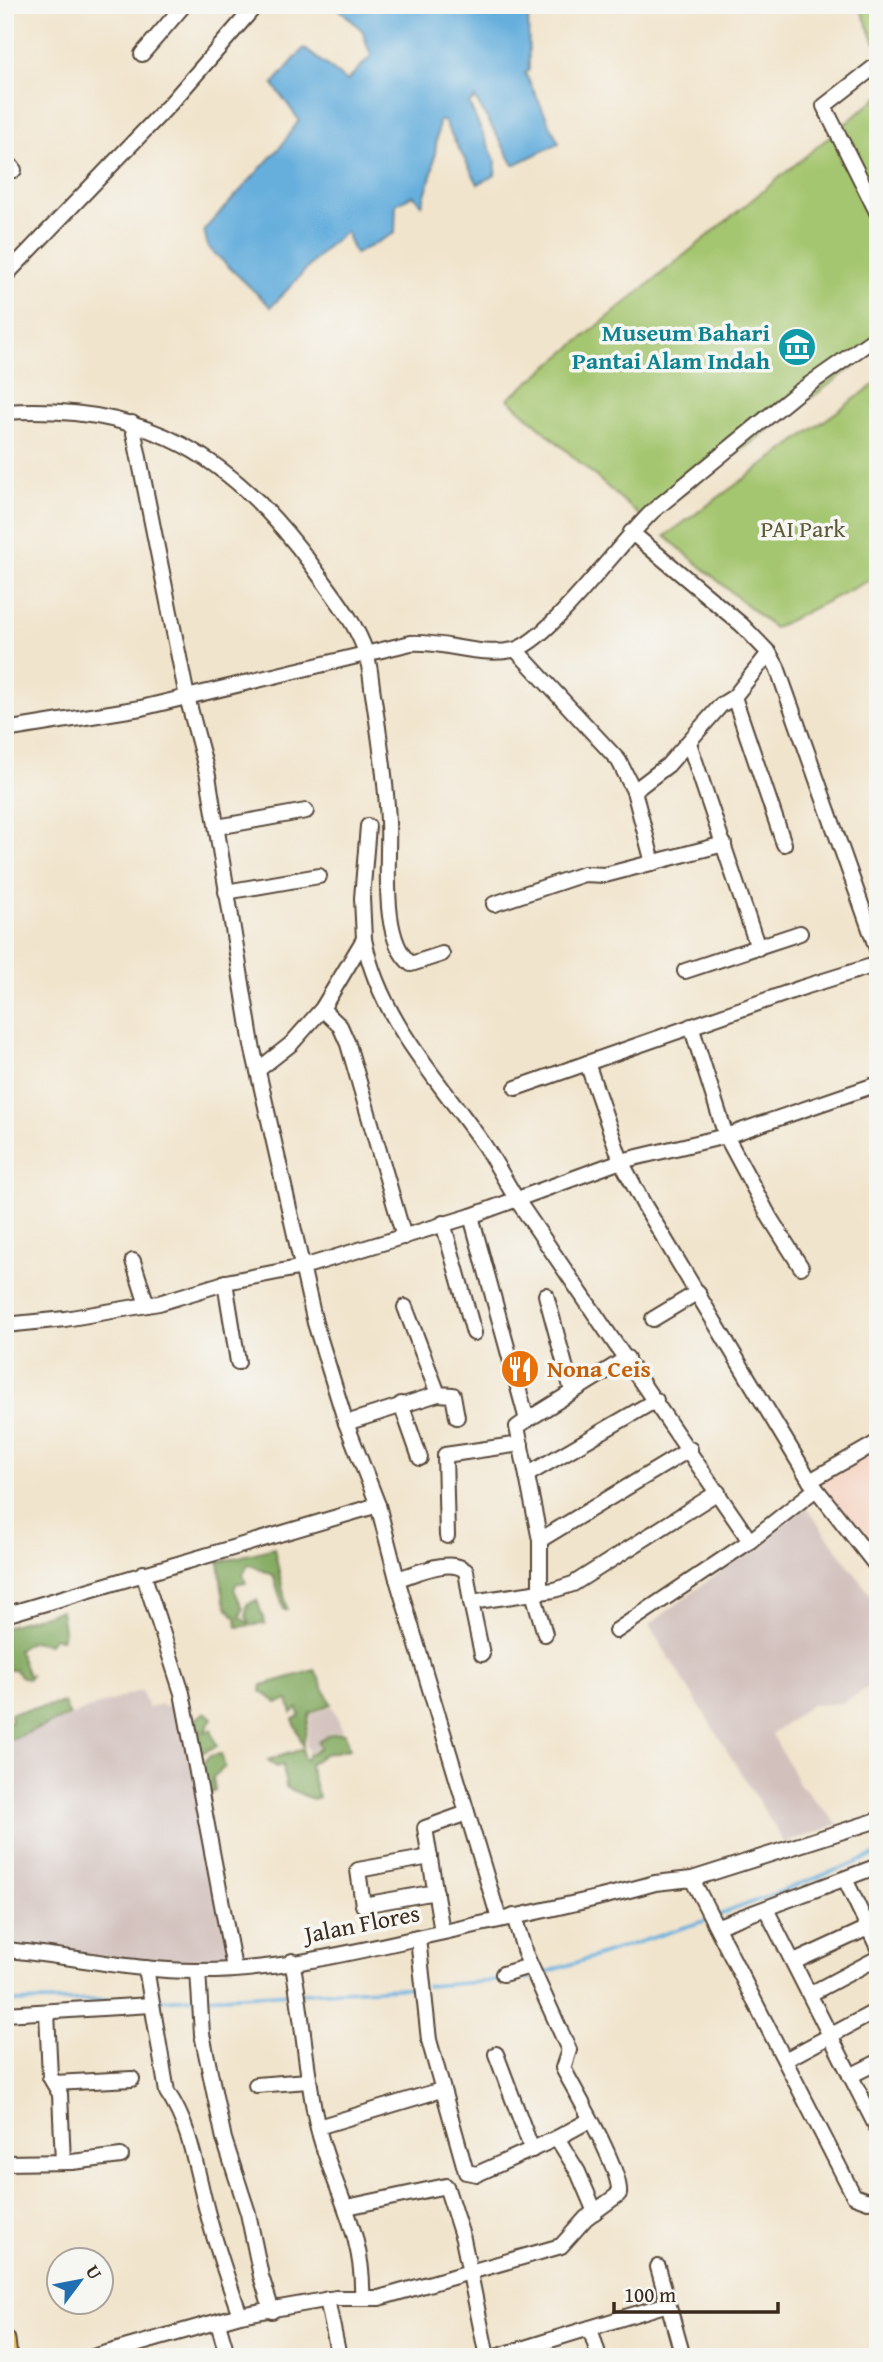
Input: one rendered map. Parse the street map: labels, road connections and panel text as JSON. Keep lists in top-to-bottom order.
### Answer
{
  "streets": {
    "street": ["Jalan Flores"]
  },
  "parks": ["PAI Park"],
  "places": {
    "museum": ["Museum Bahari Pantai Alam Indah"],
    "restaurant": ["Nona Ceis"]
  },
  "scale_bar": "100 m",
  "north": "top right"
}
